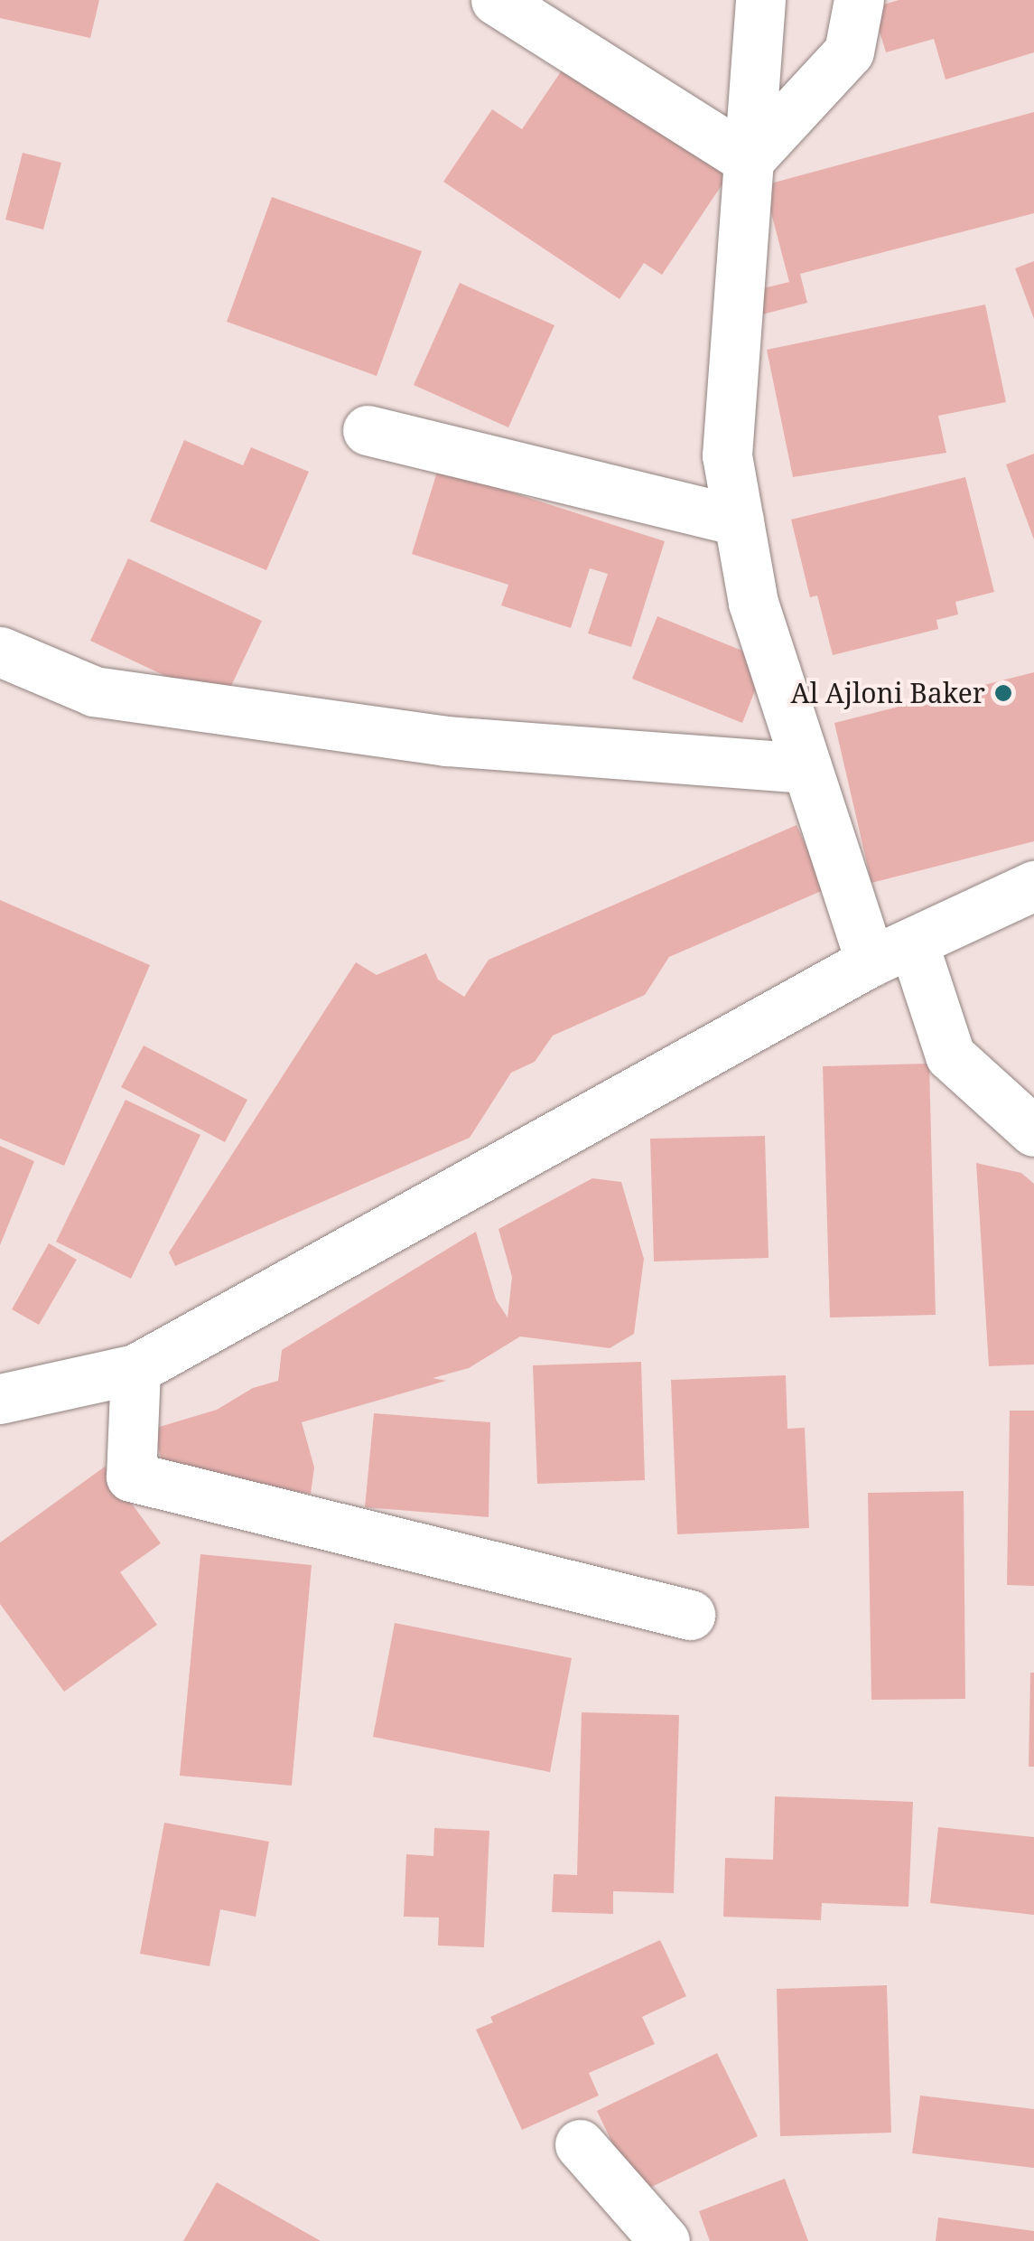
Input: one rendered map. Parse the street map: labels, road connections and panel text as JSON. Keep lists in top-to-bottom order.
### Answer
{
  "places": ["Al Ajloni Baker"]
}
